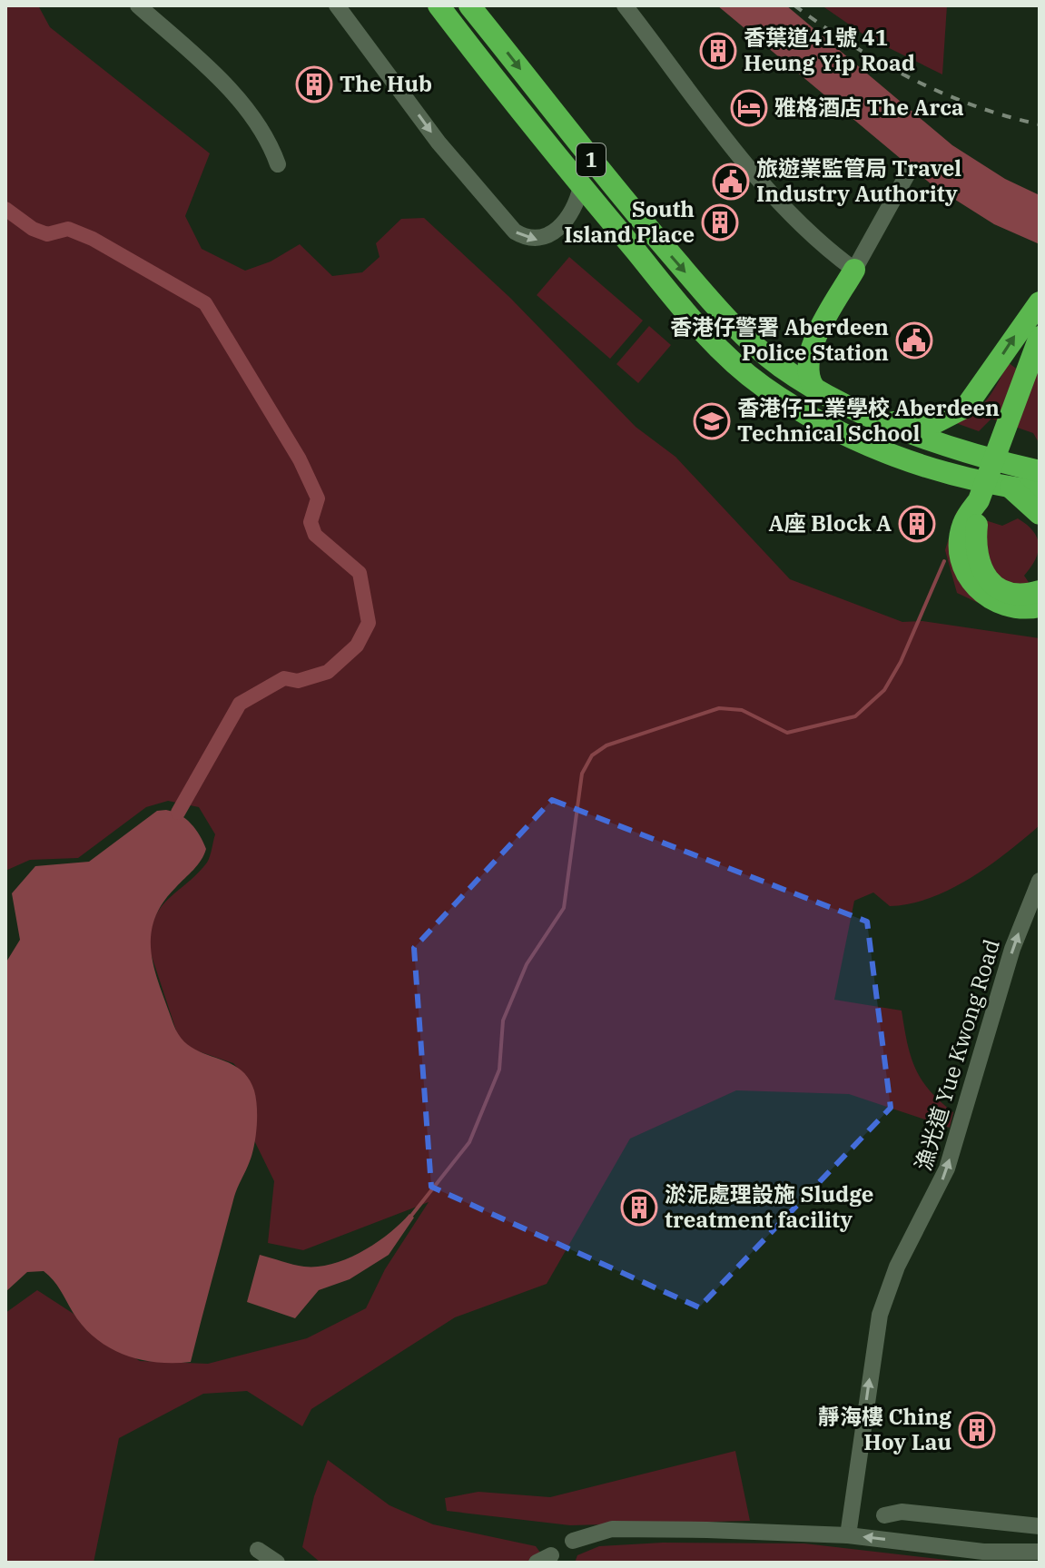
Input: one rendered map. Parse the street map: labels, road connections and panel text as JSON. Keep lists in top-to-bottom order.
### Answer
{
  "streets": {
    "highway": ["1"],
    "street": ["漁光道 Yue Kwong Road"]
  },
  "one_way": ["漁光道 Yue Kwong Road"],
  "places": {
    "building": [
      "香葉道41號 41 Heung Yip Road",
      "The Hub",
      "South Island Place",
      "A座 Block A",
      "淤泥處理設施 Sludge treatment facility",
      "靜海樓 Ching Hoy Lau"
    ],
    "hotel": ["雅格酒店 The Arca"],
    "public building": ["旅遊業監管局 Travel Industry Authority", "香港仔警署 Aberdeen Police Station"],
    "school or university": ["香港仔工業學校 Aberdeen Technical School"]
  }
}
